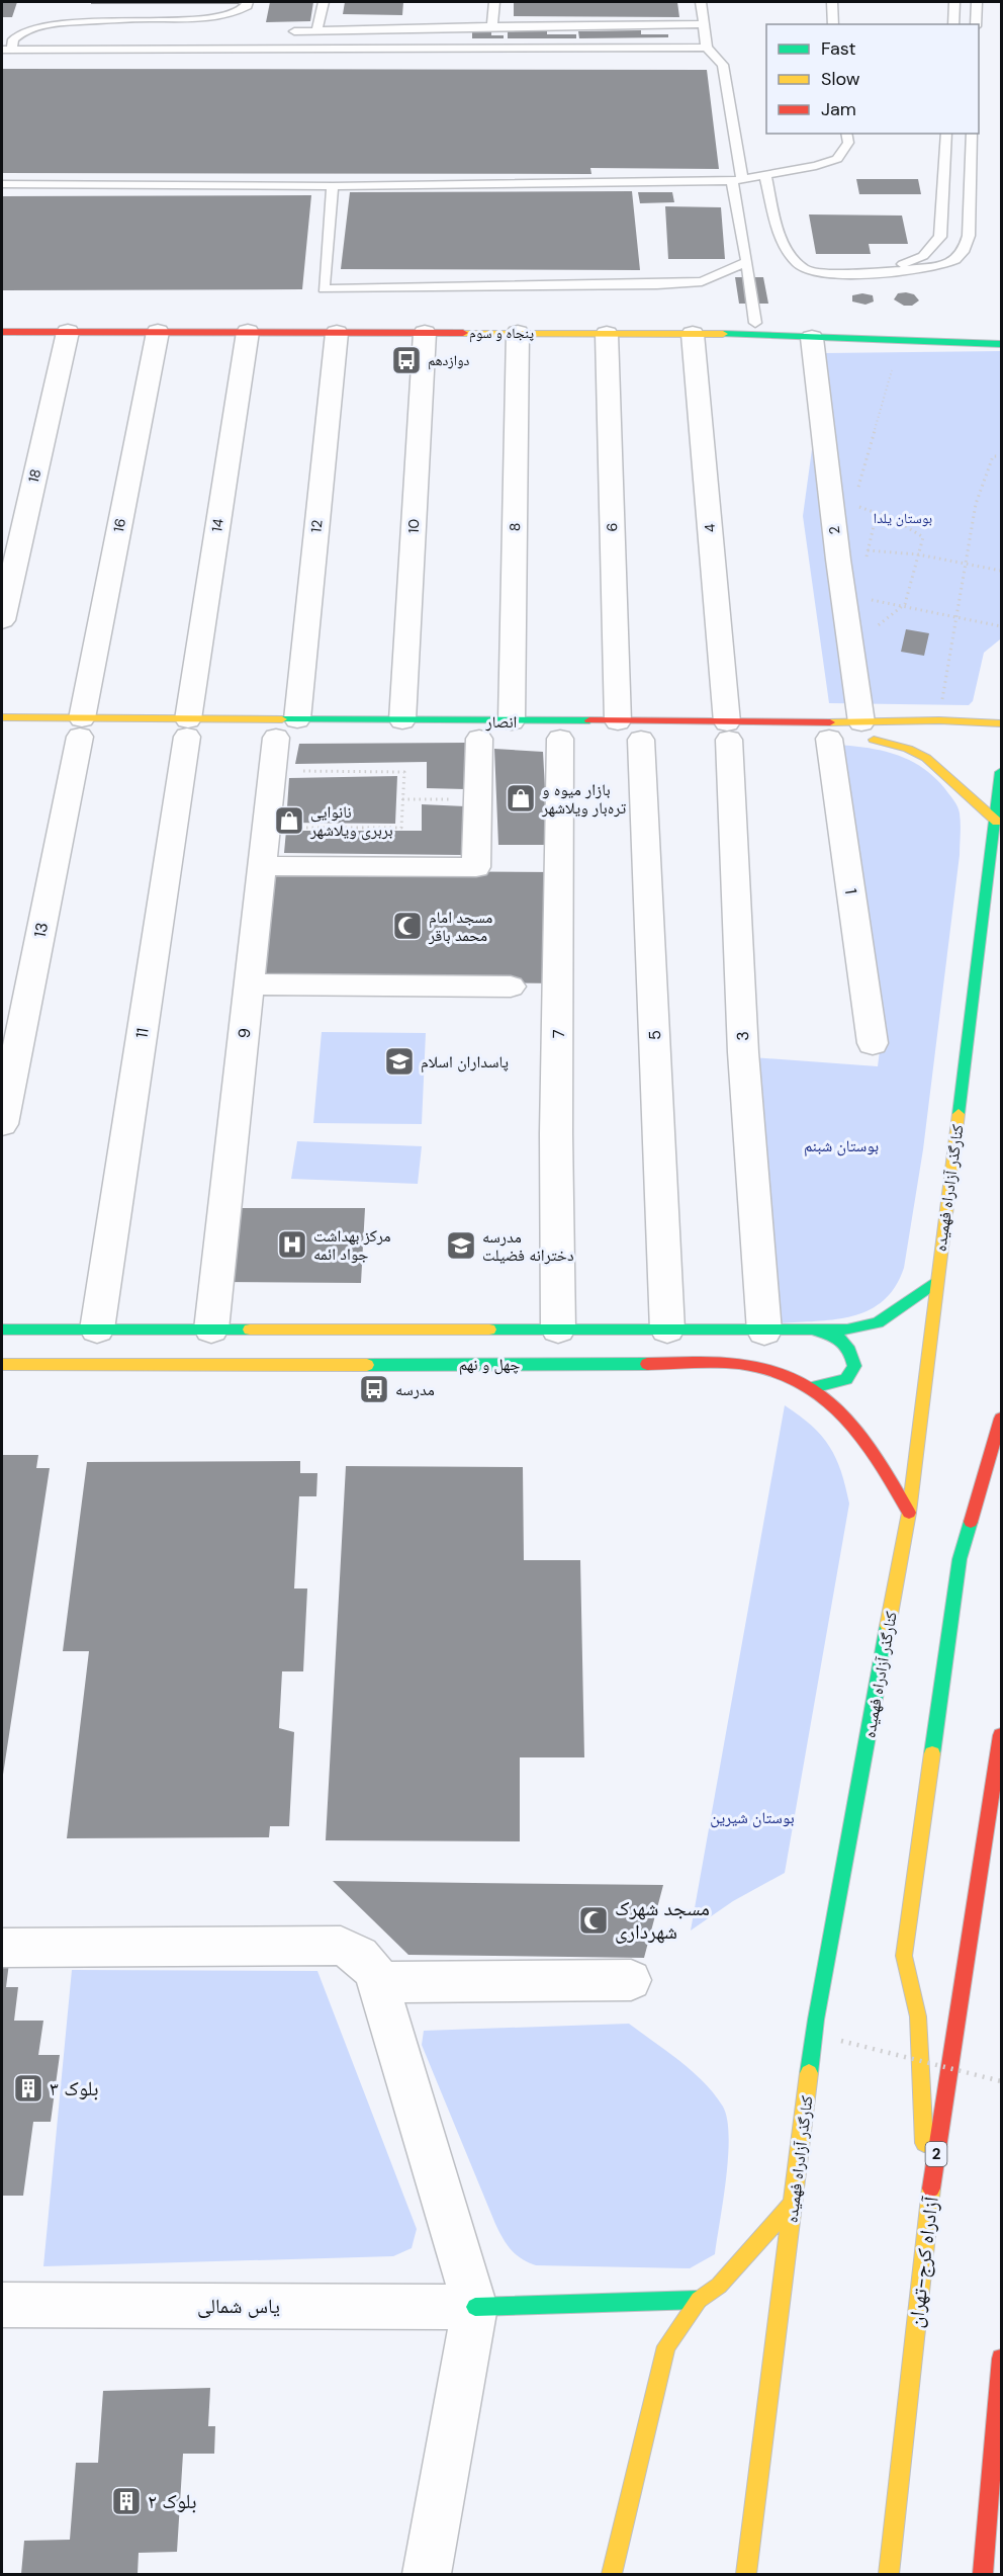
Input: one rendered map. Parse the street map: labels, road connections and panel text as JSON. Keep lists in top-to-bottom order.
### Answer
{
  "streets": {
    "main road": [
      "پنجاه و سوم",
      "2",
      "انصار",
      "کنارگذر آزادراه فهمیده",
      "چهل و نهم",
      "آزادراه کرج-تهران"
    ],
    "street": [
      "18",
      "16",
      "14",
      "12",
      "10",
      "8",
      "6",
      "4",
      "1",
      "13",
      "11",
      "9",
      "7",
      "5",
      "3",
      "یاس شمالی"
    ]
  },
  "crossings": [
    ["پنجاه و سوم", "18"],
    ["پنجاه و سوم", "16"],
    ["پنجاه و سوم", "14"],
    ["پنجاه و سوم", "12"],
    ["پنجاه و سوم", "10"],
    ["پنجاه و سوم", "8"],
    ["پنجاه و سوم", "6"],
    ["پنجاه و سوم", "4"],
    ["پنجاه و سوم", "2"],
    ["16", "انصار"],
    ["16", "13"],
    ["14", "انصار"],
    ["14", "11"],
    ["12", "انصار"],
    ["12", "9"],
    ["10", "انصار"],
    ["8", "انصار"],
    ["6", "انصار"],
    ["6", "5"],
    ["4", "انصار"],
    ["4", "3"],
    ["2", "انصار"],
    ["انصار", "13"],
    ["انصار", "11"],
    ["انصار", "9"],
    ["انصار", "5"],
    ["انصار", "3"],
    ["11", "چهل و نهم"],
    ["9", "چهل و نهم"],
    ["7", "چهل و نهم"],
    ["5", "چهل و نهم"],
    ["3", "چهل و نهم"],
    ["کنارگذر آزادراه فهمیده", "چهل و نهم"]
  ],
  "parks": ["بوستان یلدا", "بوستان شبنم", "بوستان شیرین"],
  "places": {
    "bus stop": ["دوازدهم", "مدرسه"],
    "shop": ["بازار میوه و تره‌بار ویلاشهر", "نانوایی بربری ویلاشهر"],
    "mosque": ["مسجد امام محمد باقر", "مسجد شهرک شهرداری"],
    "school or university": ["پاسداران اسلام", "مدرسه دخترانه فضیلت"],
    "hospital": ["مرکز بهداشت جواد ائمه"],
    "building": ["بلوک ۳", "بلوک ۲"]
  },
  "legend": ["Fast", "Slow", "Jam"]
}
